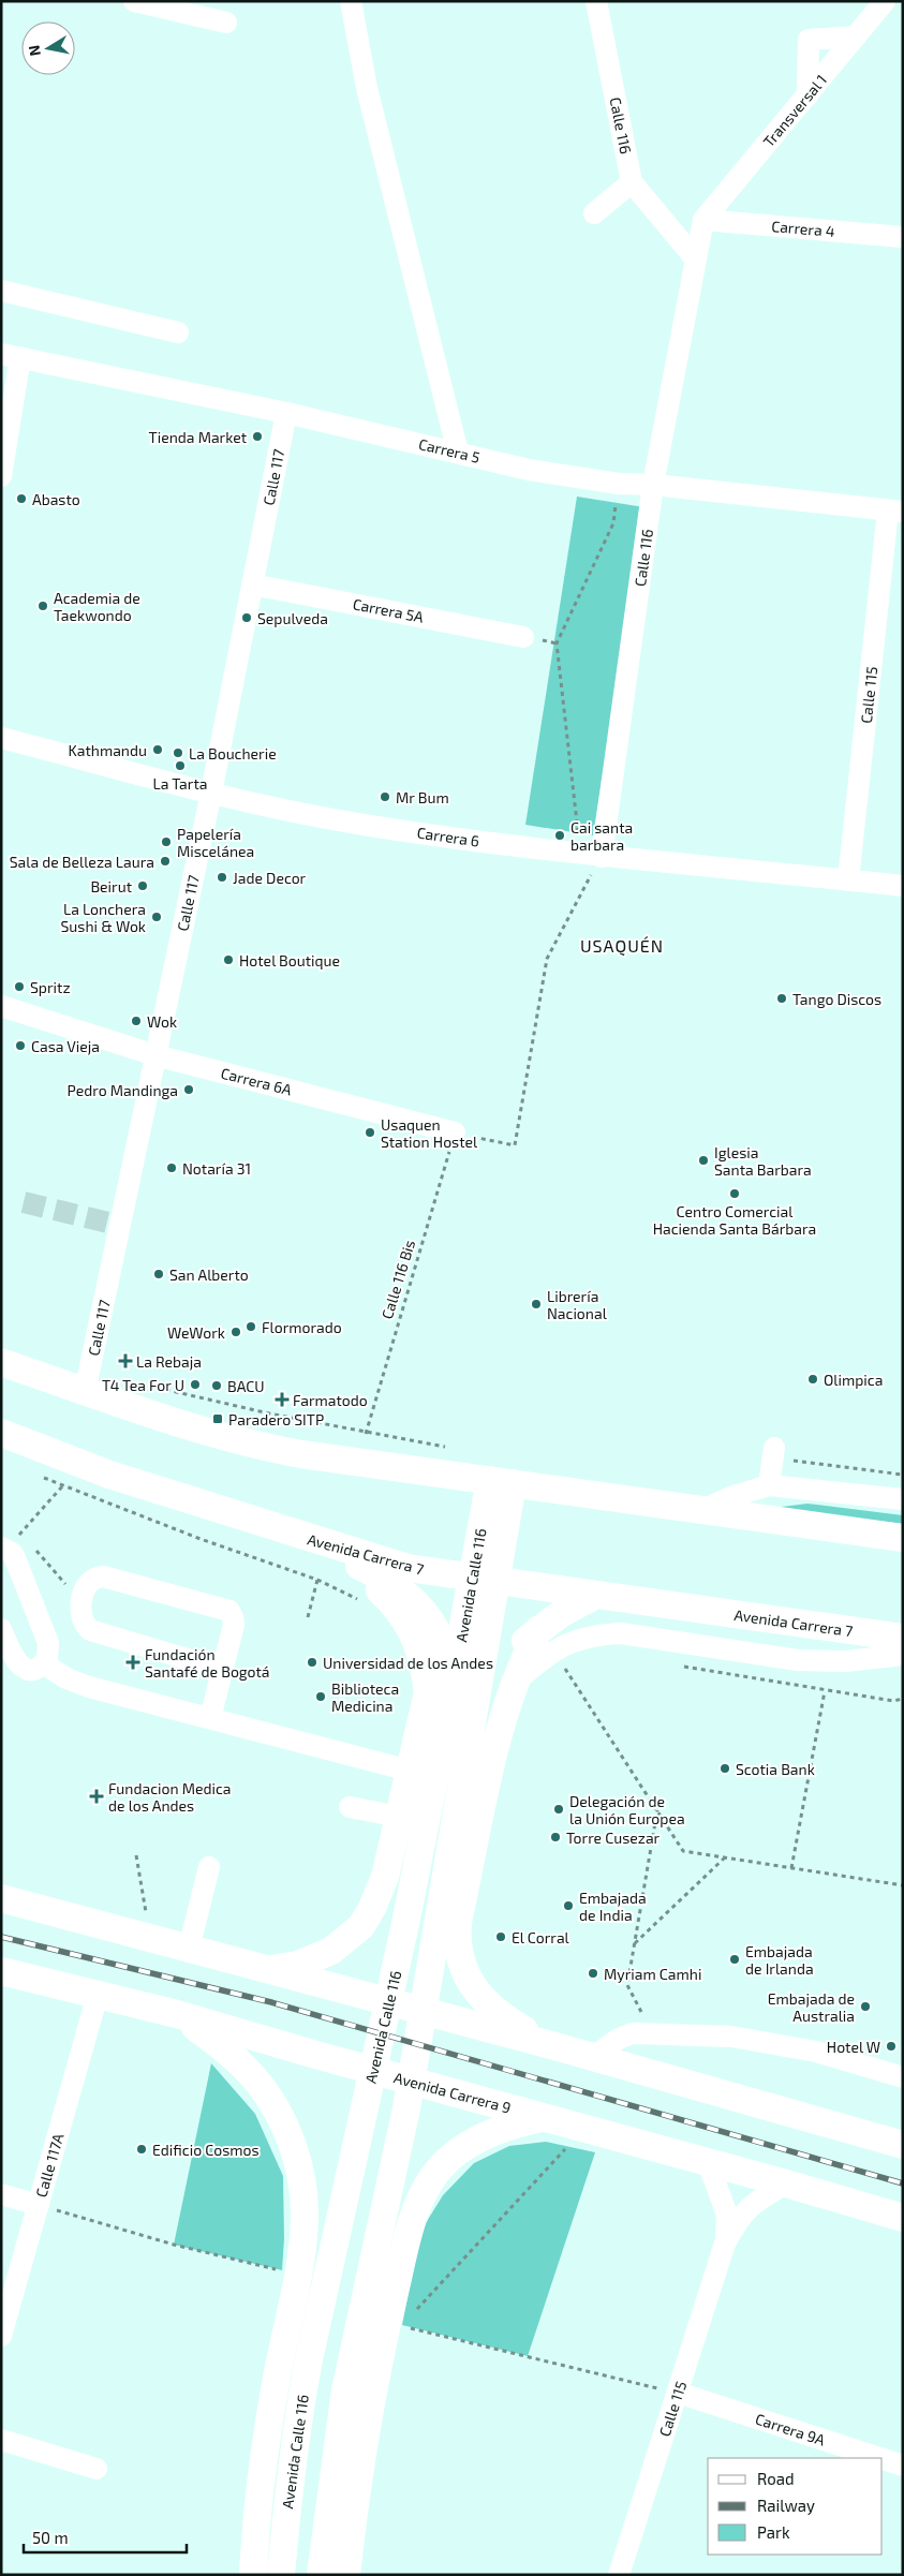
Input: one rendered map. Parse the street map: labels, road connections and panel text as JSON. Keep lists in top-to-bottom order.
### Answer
{
  "streets": {
    "main road": ["Avenida Carrera 7", "Avenida Calle 116", "Avenida Carrera 9"],
    "street": [
      "Transversal 1",
      "Calle 116",
      "Carrera 4",
      "Carrera 5",
      "Calle 117",
      "Carrera 5A",
      "Calle 115",
      "Carrera 6",
      "Carrera 6A",
      "Calle 117A",
      "Carrera 9A"
    ],
    "path": ["Calle 116 Bis"]
  },
  "crossings": [
    ["Transversal 1", "Calle 116"],
    ["Transversal 1", "Carrera 4"],
    ["Calle 116", "Carrera 4"],
    ["Calle 116", "Carrera 5"],
    ["Calle 116", "Carrera 6"],
    ["Carrera 5", "Calle 117"],
    ["Carrera 5", "Calle 115"],
    ["Calle 117", "Carrera 5A"],
    ["Calle 117", "Carrera 6"],
    ["Calle 117", "Carrera 6A"],
    ["Calle 115", "Carrera 6"],
    ["Calle 115", "Avenida Carrera 9"],
    ["Calle 115", "Carrera 9A"],
    ["Carrera 6A", "Calle 116 Bis"],
    ["Avenida Carrera 7", "Avenida Calle 116"],
    ["Avenida Carrera 9", "Calle 117A"]
  ],
  "districts": ["USAQUÉN"],
  "places": {
    "other": [
      "Tienda Market",
      "Abasto",
      "Academia de Taekwondo",
      "Sepulveda",
      "Kathmandu",
      "La Boucherie",
      "La Tarta",
      "Mr Bum",
      "Cai santa barbara",
      "Papelería Miscelánea",
      "Sala de Belleza Laura",
      "Jade Decor",
      "Beirut",
      "La Lonchera Sushi & Wok",
      "Hotel Boutique",
      "Spritz",
      "Tango Discos",
      "Wok",
      "Casa Vieja",
      "Pedro Mandinga",
      "Usaquen Station Hostel",
      "Iglesia Santa Barbara",
      "Notaría 31",
      "Centro Comercial Hacienda Santa Bárbara",
      "San Alberto",
      "Librería Nacional",
      "Flormorado",
      "WeWork",
      "Olimpica",
      "T4 Tea For U",
      "BACU",
      "Universidad de los Andes",
      "Biblioteca Medicina",
      "Scotia Bank",
      "Delegación de la Unión Europea",
      "Torre Cusezar",
      "Embajada de India",
      "El Corral",
      "Embajada de Irlanda",
      "Myriam Camhi",
      "Embajada de Australia",
      "Hotel W",
      "Edificio Cosmos"
    ],
    "health": [
      "La Rebaja",
      "Farmatodo",
      "Fundación Santafé de Bogotá",
      "Fundacion Medica de los Andes"
    ],
    "transit": ["Paradero SITP"]
  },
  "legend": ["Road", "Railway", "Park"],
  "scale_bar": "50 m",
  "north": "left"
}
